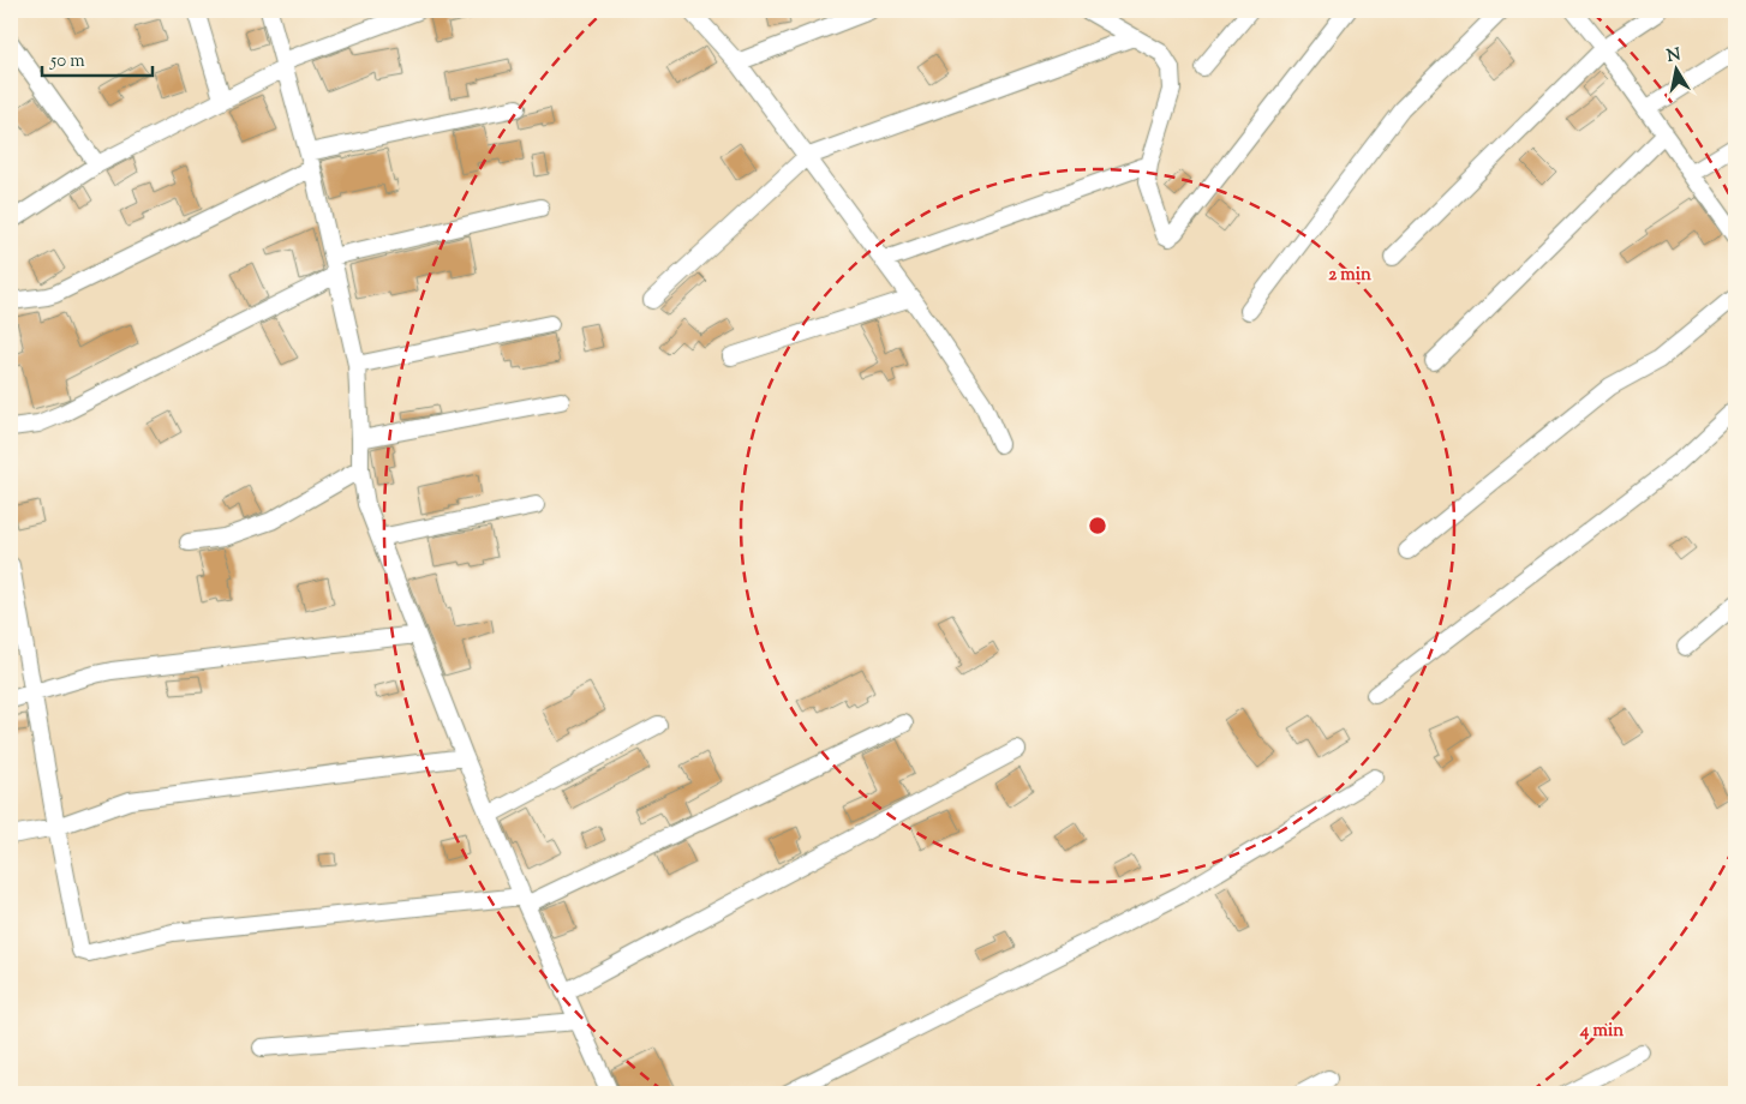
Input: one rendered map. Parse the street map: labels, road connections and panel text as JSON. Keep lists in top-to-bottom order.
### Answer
{
  "scale_bar": "50 m",
  "north": "top",
  "rings": ["2 min", "4 min"]
}
